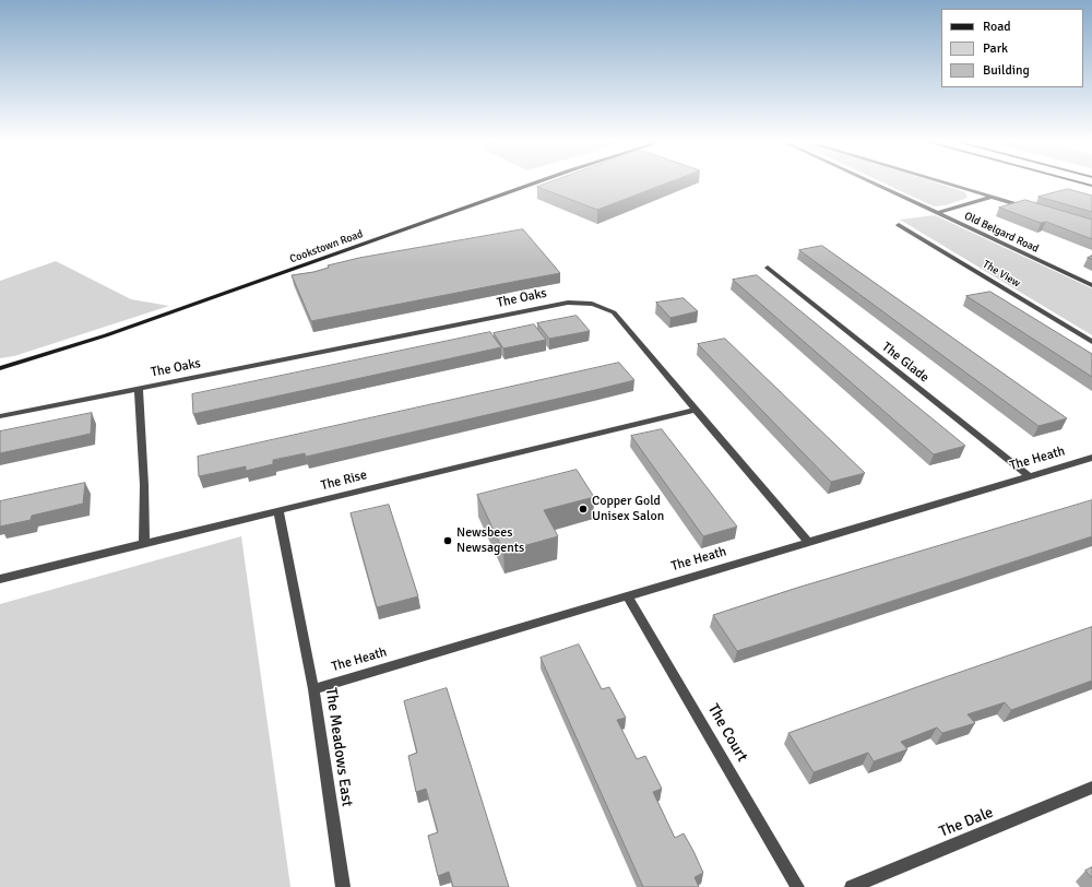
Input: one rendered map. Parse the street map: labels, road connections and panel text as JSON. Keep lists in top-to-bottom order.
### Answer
{
  "streets": {
    "street": [
      "Old Belgard Road",
      "Cookstown Road",
      "The View",
      "The Oaks",
      "The Glade",
      "The Heath",
      "The Rise",
      "The Court",
      "The Meadows East",
      "The Dale"
    ]
  },
  "crossings": [
    ["The Oaks", "The Heath"],
    ["The Oaks", "The Rise"],
    ["The Glade", "The Heath"],
    ["The Heath", "The Court"],
    ["The Heath", "The Meadows East"],
    ["The Rise", "The Meadows East"]
  ],
  "places": ["Copper Gold Unisex Salon", "Newsbees Newsagents"],
  "legend": ["Road", "Park", "Building"]
}
